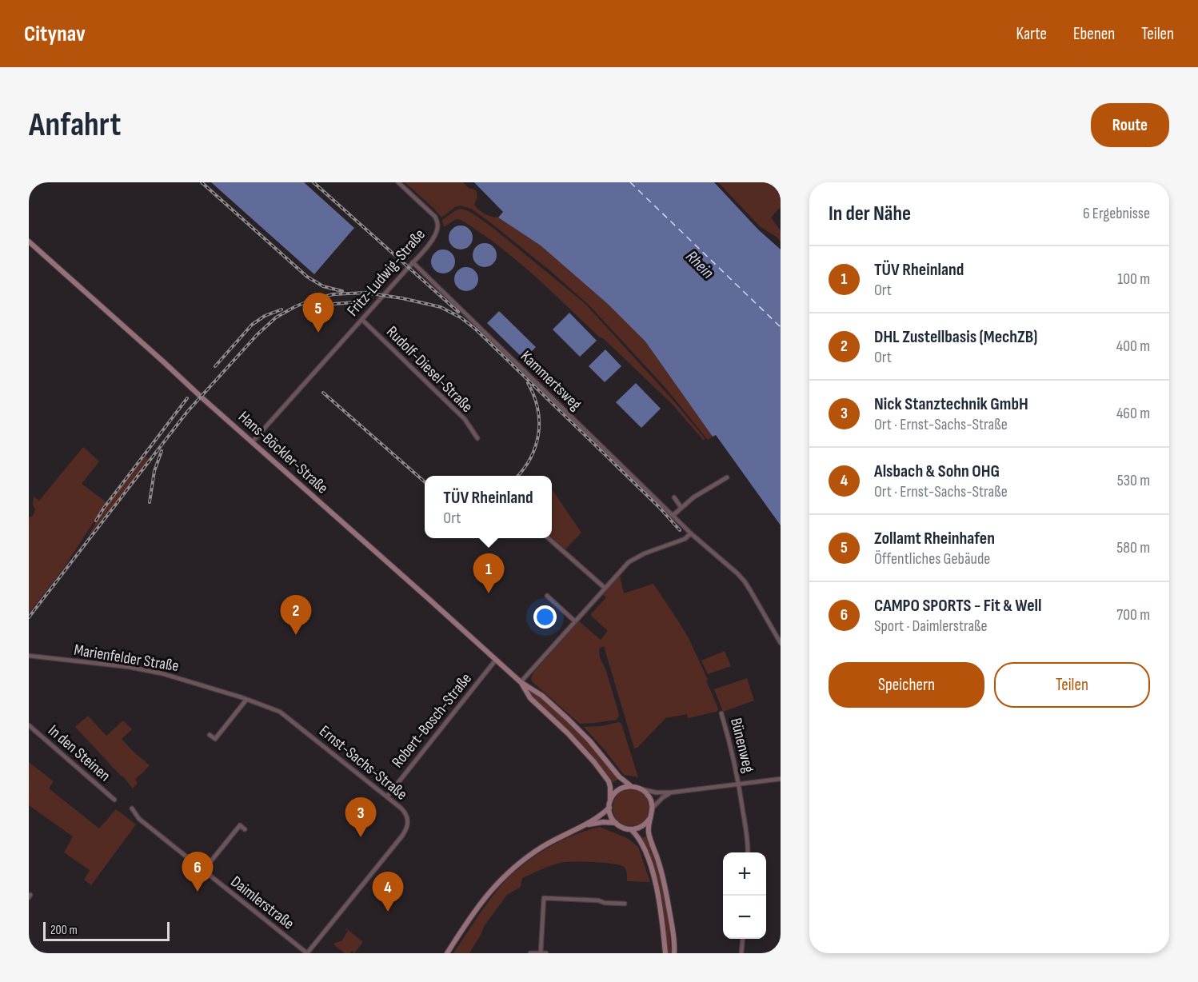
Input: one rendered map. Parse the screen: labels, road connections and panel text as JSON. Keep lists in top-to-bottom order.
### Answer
{
  "streets": {
    "main road": ["Hans-Böckler-Straße"],
    "street": [
      "Fritz-Ludwig-Straße",
      "Rudolf-Diesel-Straße",
      "Kammertsweg",
      "Marienfelder Straße",
      "Robert-Bosch-Straße",
      "Bünenweg",
      "In den Steinen",
      "Ernst-Sachs-Straße",
      "Daimlerstraße"
    ]
  },
  "crossings": [
    ["Fritz-Ludwig-Straße", "Rudolf-Diesel-Straße"],
    ["Fritz-Ludwig-Straße", "Kammertsweg"],
    ["Fritz-Ludwig-Straße", "Hans-Böckler-Straße"],
    ["Hans-Böckler-Straße", "Robert-Bosch-Straße"],
    ["Marienfelder Straße", "Ernst-Sachs-Straße"],
    ["Robert-Bosch-Straße", "Ernst-Sachs-Straße"],
    ["Ernst-Sachs-Straße", "Daimlerstraße"]
  ],
  "water": ["Rhein"],
  "scale_bar": "200 m",
  "page": {
    "header": "Citynav",
    "nav": ["Karte", "Ebenen", "Teilen"],
    "buttons": [
      "Route",
      ["Speichern", "Teilen"]
    ],
    "title": "Anfahrt",
    "heading": ["In der Nähe", "6 Ergebnisse"],
    "list": [
      {
        "mark": "1",
        "name": "TÜV Rheinland",
        "note": "Ort",
        "value": "100 m"
      },
      {
        "mark": "2",
        "name": "DHL Zustellbasis (MechZB)",
        "note": "Ort",
        "value": "400 m"
      },
      {
        "mark": "3",
        "name": "Nick Stanztechnik GmbH",
        "note": "Ort · Ernst-Sachs-Straße",
        "value": "460 m"
      },
      {
        "mark": "4",
        "name": "Alsbach & Sohn OHG",
        "note": "Ort · Ernst-Sachs-Straße",
        "value": "530 m"
      },
      {
        "mark": "5",
        "name": "Zollamt Rheinhafen",
        "note": "Öffentliches Gebäude",
        "value": "580 m"
      },
      {
        "mark": "6",
        "name": "CAMPO SPORTS - Fit & Well",
        "note": "Sport · Daimlerstraße",
        "value": "700 m"
      }
    ],
    "pins": [
      "5",
      "1",
      "2",
      "3",
      "6",
      "4"
    ],
    "popup": ["TÜV Rheinland", "Ort"],
    "map_buttons": ["+", "−"],
    "scale": "200 m"
  }
}
